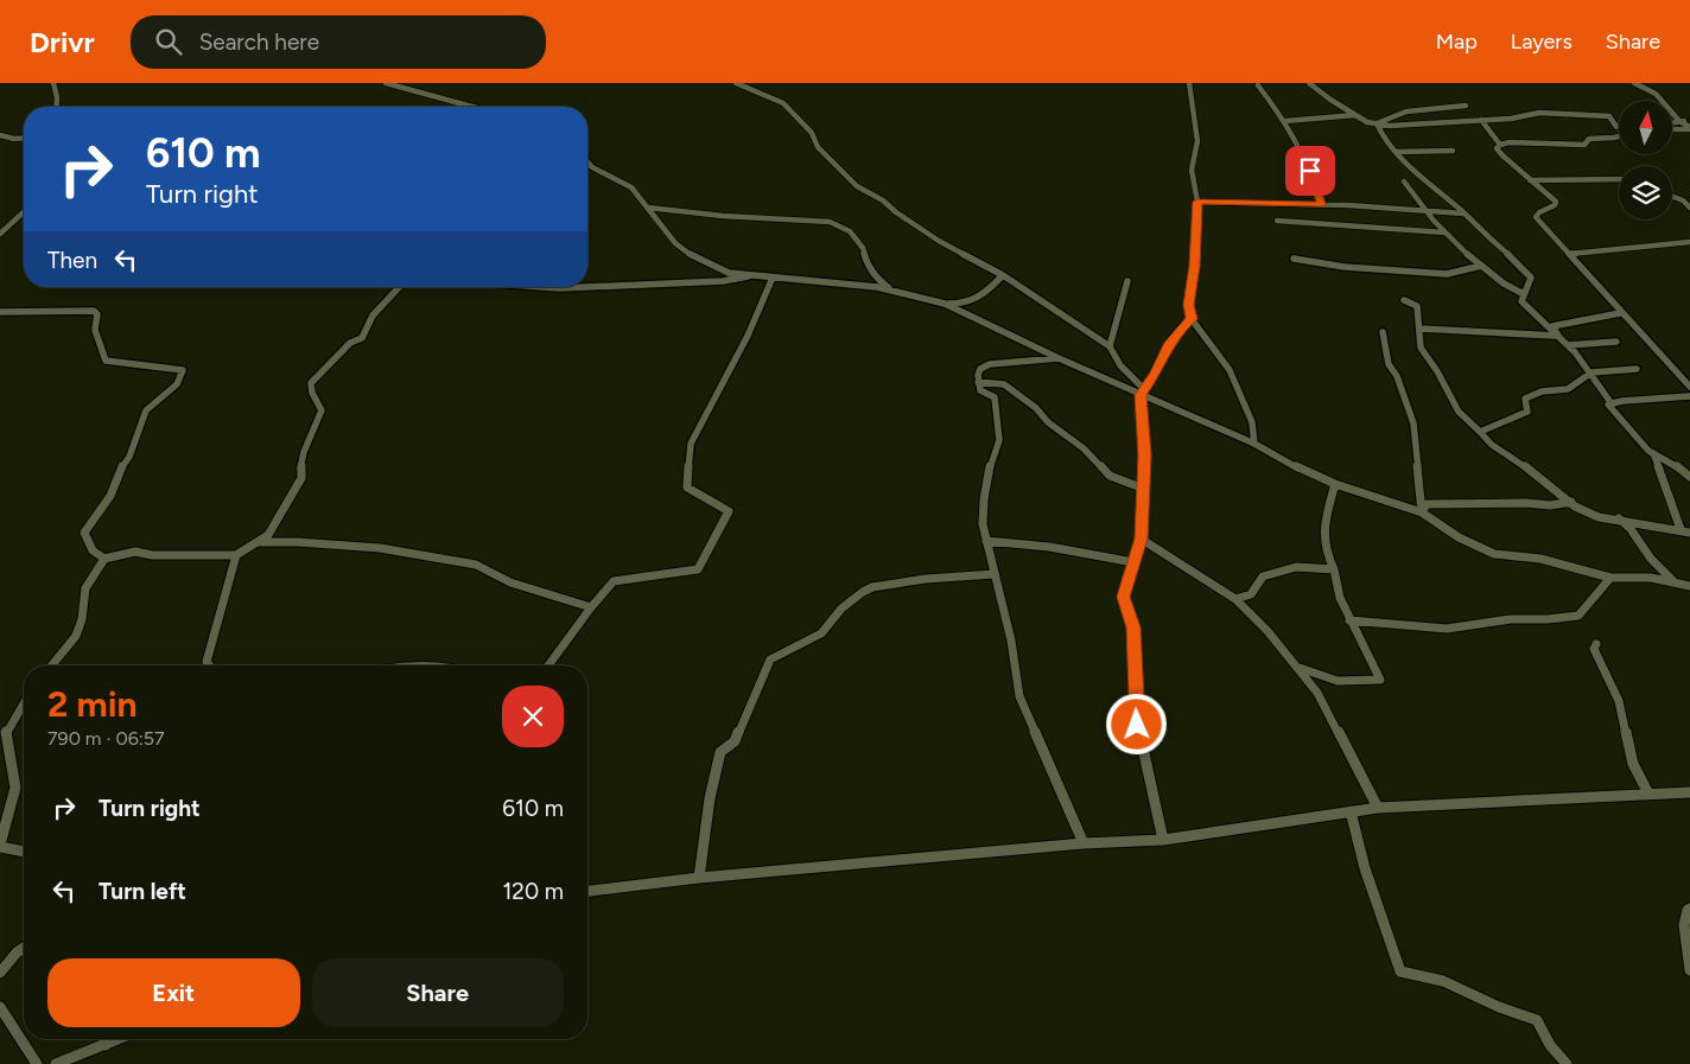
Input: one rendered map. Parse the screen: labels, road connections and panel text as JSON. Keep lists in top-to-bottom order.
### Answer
{
  "north": "top",
  "page": {
    "header": "Drivr",
    "search": "Search here",
    "nav": ["Map", "Layers", "Share"],
    "turn": ["610 m", "Turn right"],
    "then": "Then",
    "heading": ["2 min", "790 m · 06:57"],
    "list": [
      {
        "name": "Turn right",
        "value": "610 m"
      },
      {
        "name": "Turn left",
        "value": "120 m"
      }
    ],
    "buttons": ["Exit", "Share"]
  }
}
